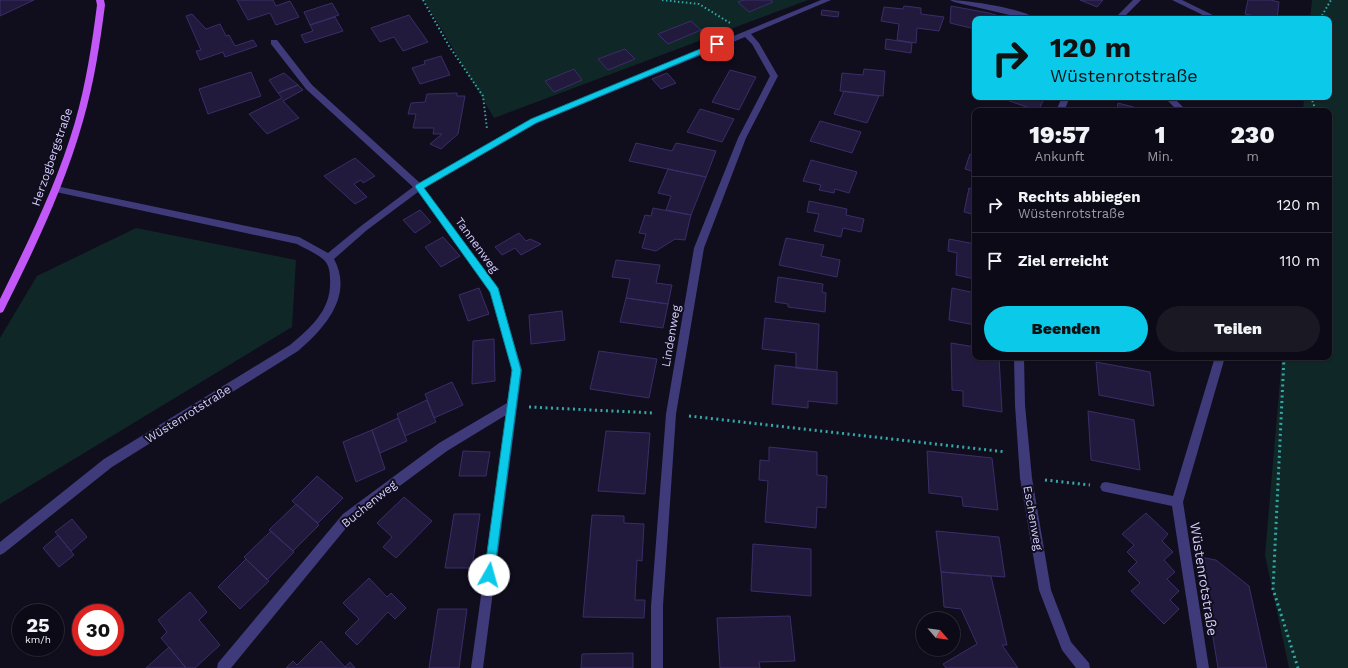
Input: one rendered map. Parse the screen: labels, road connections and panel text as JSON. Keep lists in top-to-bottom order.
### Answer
{
  "streets": {
    "main road": ["Herzogbergstraße"],
    "street": [
      "Tannenweg",
      "Lindenweg",
      "Wüstenrotstraße",
      "Buchenweg",
      "Eschenweg"
    ]
  },
  "crossings": [
    ["Tannenweg", "Buchenweg"]
  ],
  "north": "bottom right",
  "page": {
    "turn": ["120 m", "Wüstenrotstraße"],
    "eta": [
      "19:57",
      "Ankunft",
      "1",
      "Min.",
      "230",
      "m"
    ],
    "list": [
      {
        "name": "Rechts abbiegen",
        "note": "Wüstenrotstraße",
        "value": "120 m"
      },
      {
        "name": "Ziel erreicht",
        "value": "110 m"
      }
    ],
    "buttons": ["Beenden", "Teilen"],
    "speed": "25 km/h",
    "limit": "30"
  }
}
